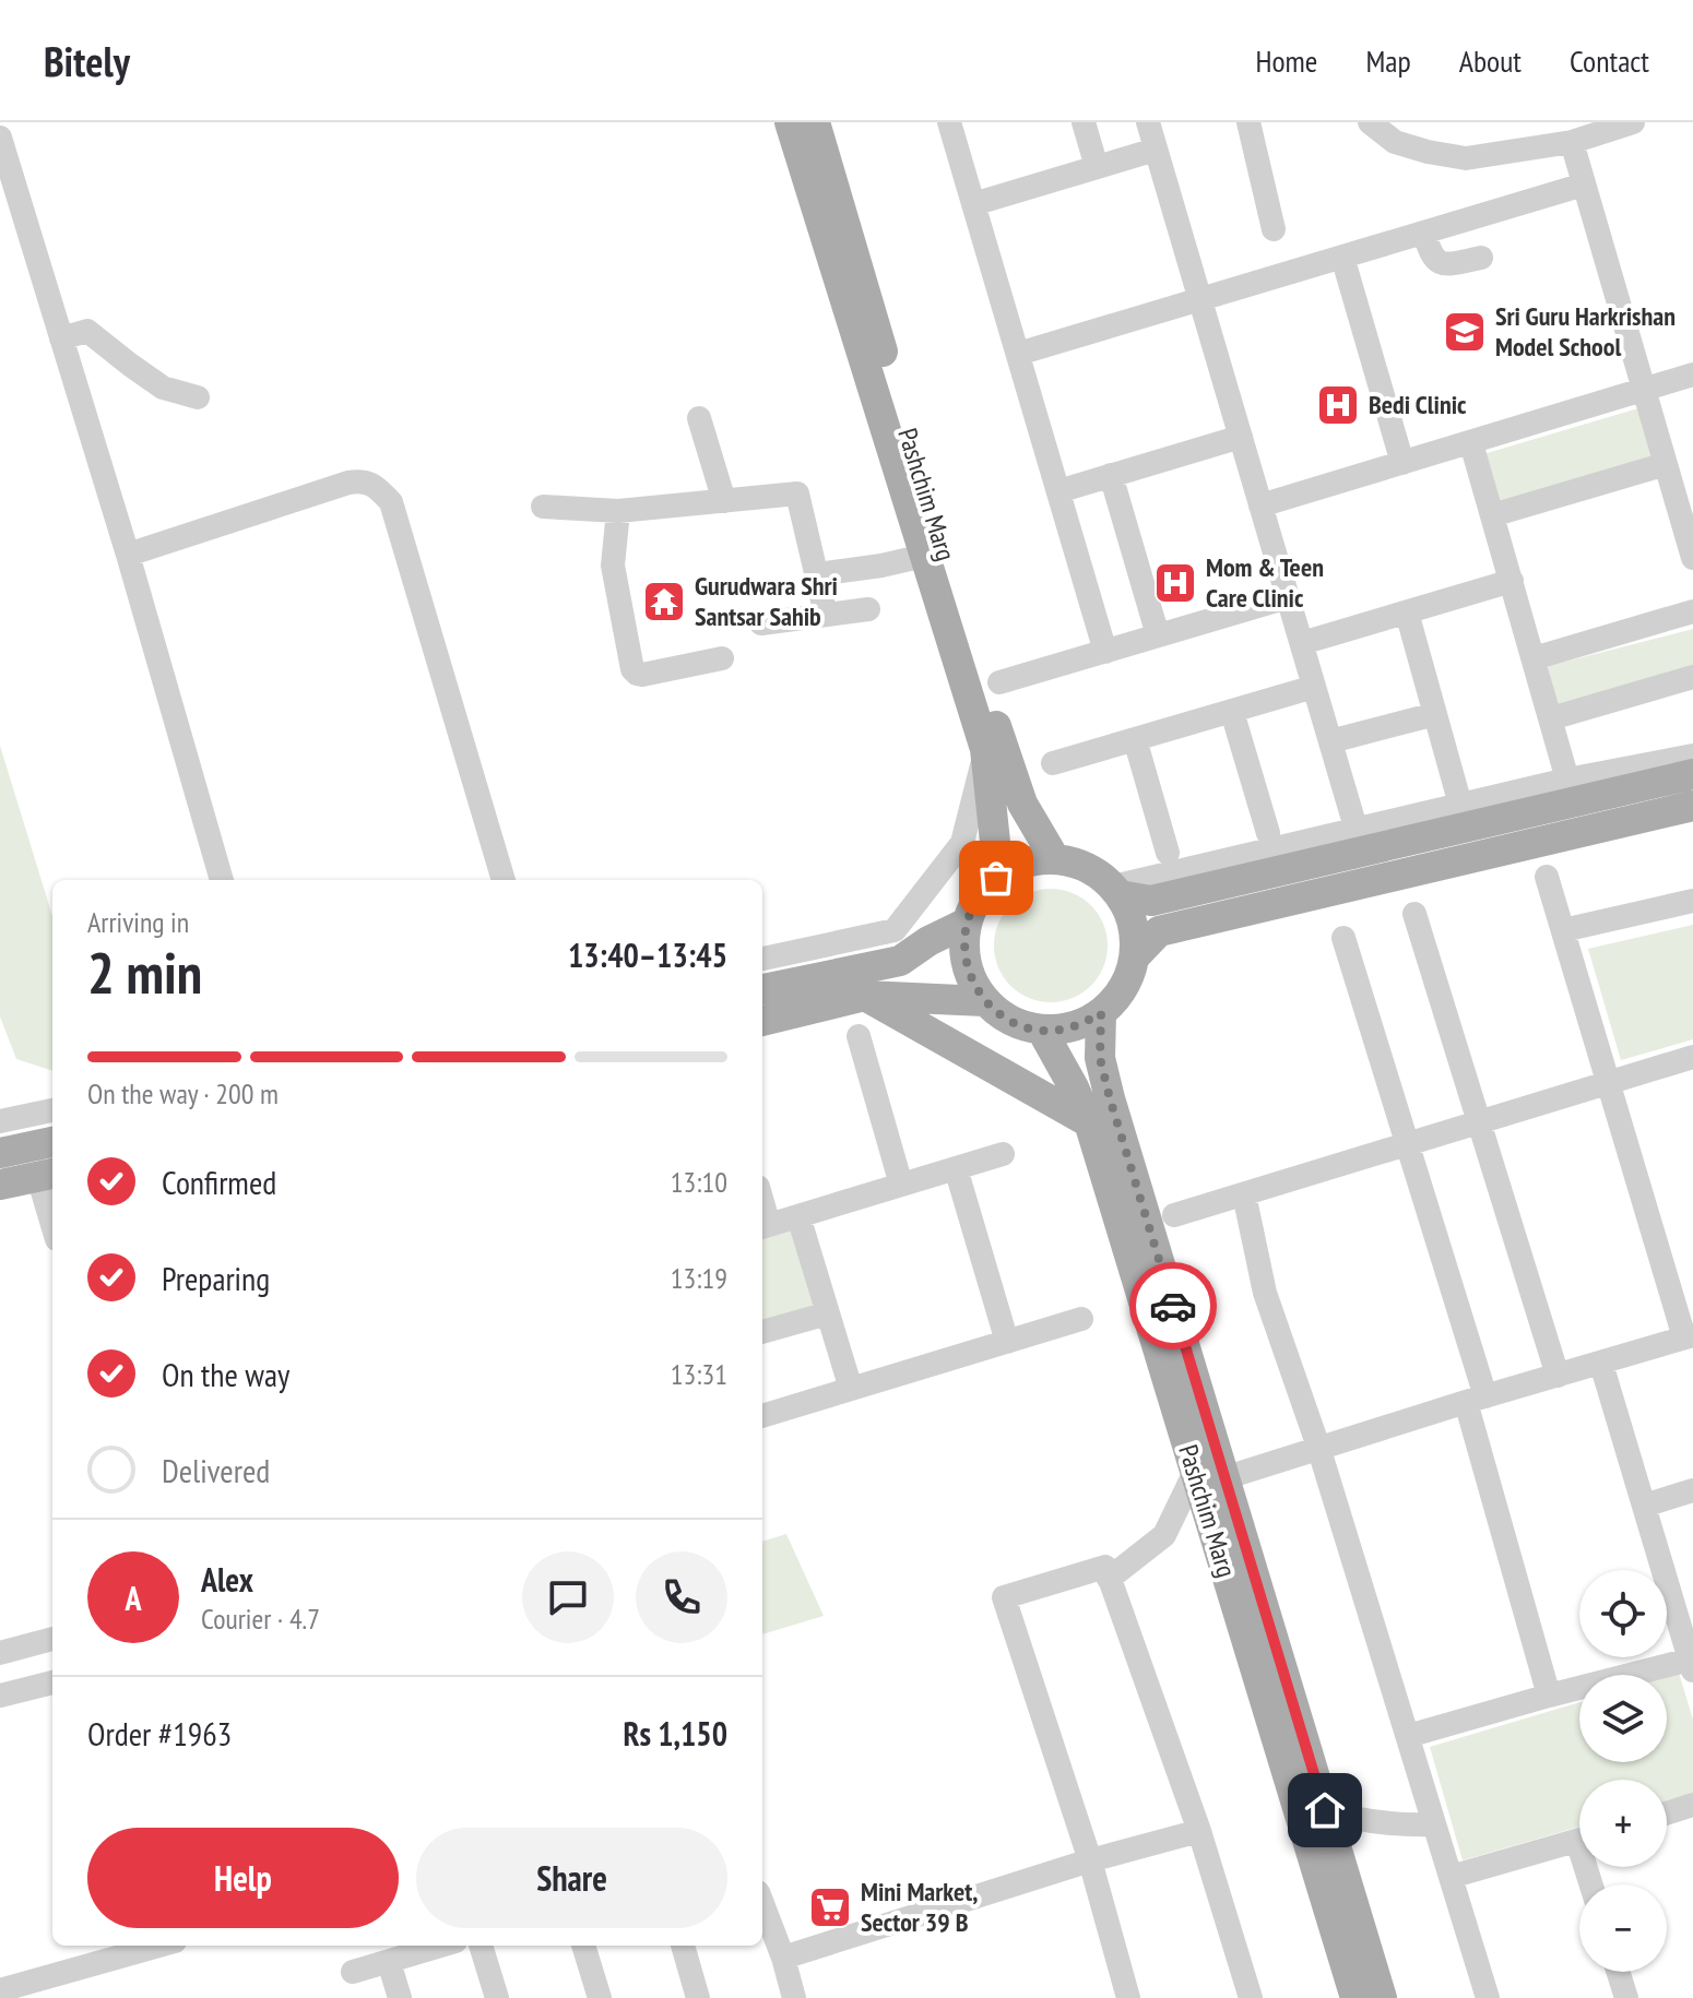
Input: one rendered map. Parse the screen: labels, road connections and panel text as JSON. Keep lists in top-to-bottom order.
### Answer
{
  "streets": {
    "main road": ["Pashchim Marg"]
  },
  "places": {
    "school or university": ["Sri Guru Harkrishan Model School"],
    "hospital": ["Bedi Clinic", "Mom & Teen Care Clinic"],
    "temple": ["Gurudwara Shri Santsar Sahib"],
    "supermarket": ["Mini Market, Sector 39 B"]
  },
  "page": {
    "header": "Bitely",
    "nav": [
      "Home",
      "Map",
      "About",
      "Contact"
    ],
    "heading": ["2 min", "Arriving in", "13:40–13:45"],
    "panel": [
      "Alex",
      "Courier · 4.7",
      "Order #1963",
      "Rs 1,150"
    ],
    "bar": "On the way · 200 m",
    "list": [
      ["Confirmed", "13:10"],
      ["Preparing", "13:19"],
      ["On the way", "13:31"],
      "Delivered"
    ],
    "round": "A",
    "map_buttons": ["+", "−"],
    "buttons": ["Help", "Share"]
  }
}
